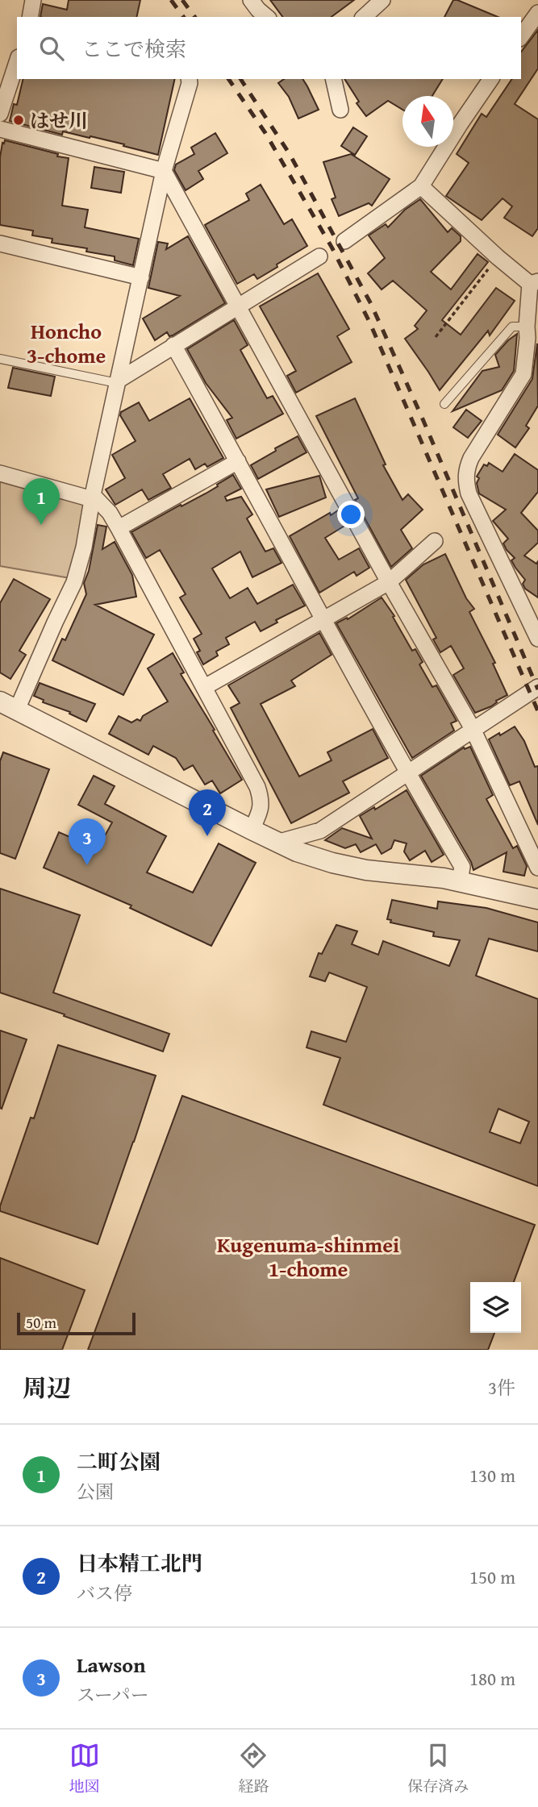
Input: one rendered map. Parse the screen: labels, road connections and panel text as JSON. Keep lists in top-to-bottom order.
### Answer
{
  "districts": ["Honcho 3-chome", "Kugenuma-shinmei 1-chome"],
  "places": ["はせ川"],
  "scale_bar": "50 m",
  "north": "top",
  "page": {
    "search": "ここで検索",
    "pins": ["1", "2", "3"],
    "scale": "50 m",
    "heading": ["周辺", "3件"],
    "list": [
      {
        "mark": "1",
        "name": "二町公園",
        "note": "公園",
        "value": "130 m"
      },
      {
        "mark": "2",
        "name": "日本精工北門",
        "note": "バス停",
        "value": "150 m"
      },
      {
        "mark": "3",
        "name": "Lawson",
        "note": "スーパー",
        "value": "180 m"
      }
    ],
    "nav": ["地図", "経路", "保存済み"]
  }
}
